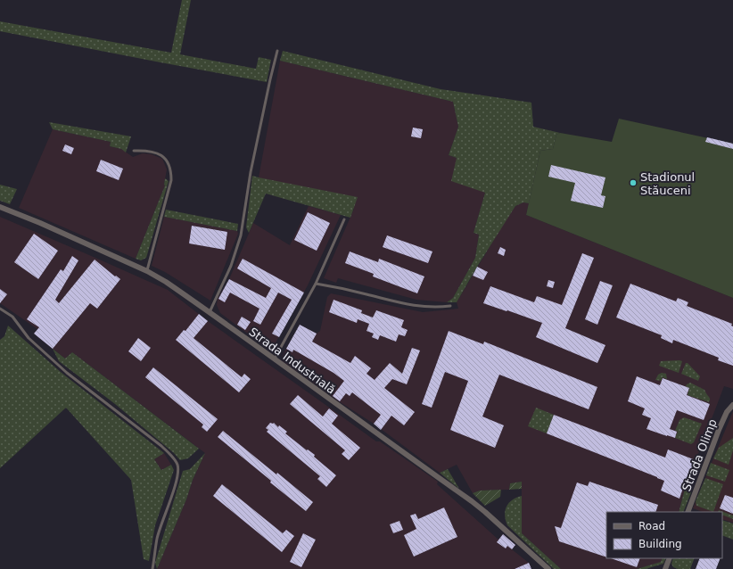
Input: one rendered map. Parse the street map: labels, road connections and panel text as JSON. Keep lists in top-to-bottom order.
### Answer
{
  "streets": {
    "street": ["Strada Industrială", "Strada Olimp"]
  },
  "places": ["Stadionul Stăuceni"],
  "legend": ["Road", "Building"]
}
